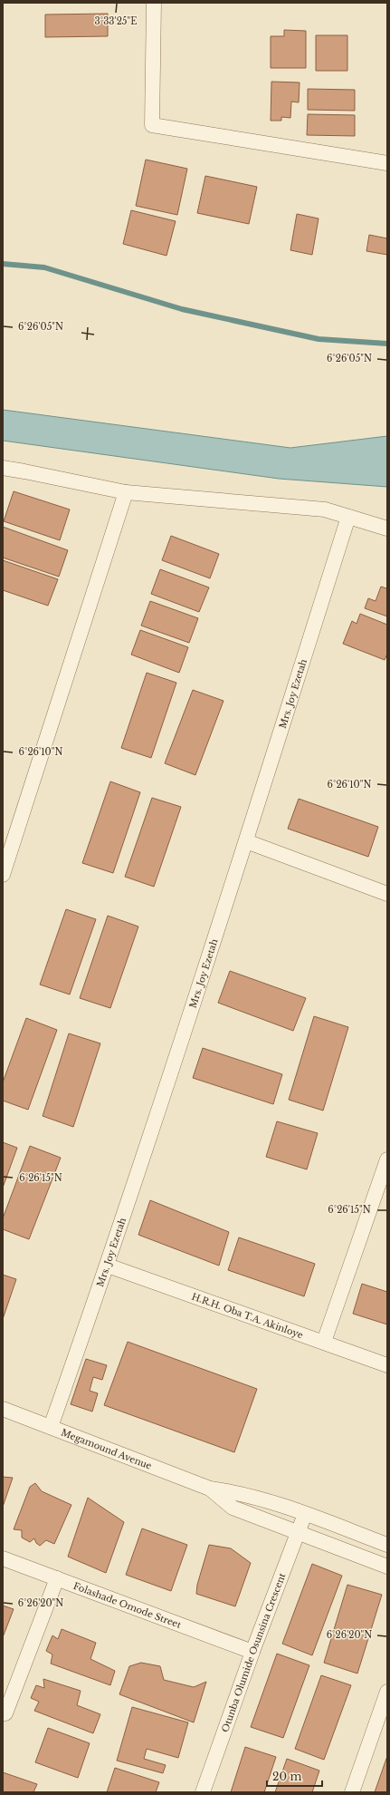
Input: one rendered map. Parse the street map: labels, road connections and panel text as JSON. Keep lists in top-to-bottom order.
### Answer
{
  "streets": {
    "street": [
      "Mrs. Joy Ezetah",
      "H.R.H. Oba T.A. Akinloye",
      "Megamound Avenue",
      "Folashade Omode Street",
      "Otunba Olumide Osunsina Crescent"
    ]
  },
  "crossings": [
    ["Mrs. Joy Ezetah", "H.R.H. Oba T.A. Akinloye"],
    ["Mrs. Joy Ezetah", "Megamound Avenue"],
    ["Megamound Avenue", "Otunba Olumide Osunsina Crescent"],
    ["Folashade Omode Street", "Otunba Olumide Osunsina Crescent"]
  ],
  "scale_bar": "20 m",
  "coordinates": [
    "3°33'25\"E",
    "6°26'05\"N",
    "6°26'10\"N",
    "6°26'15\"N",
    "6°26'20\"N"
  ]
}
